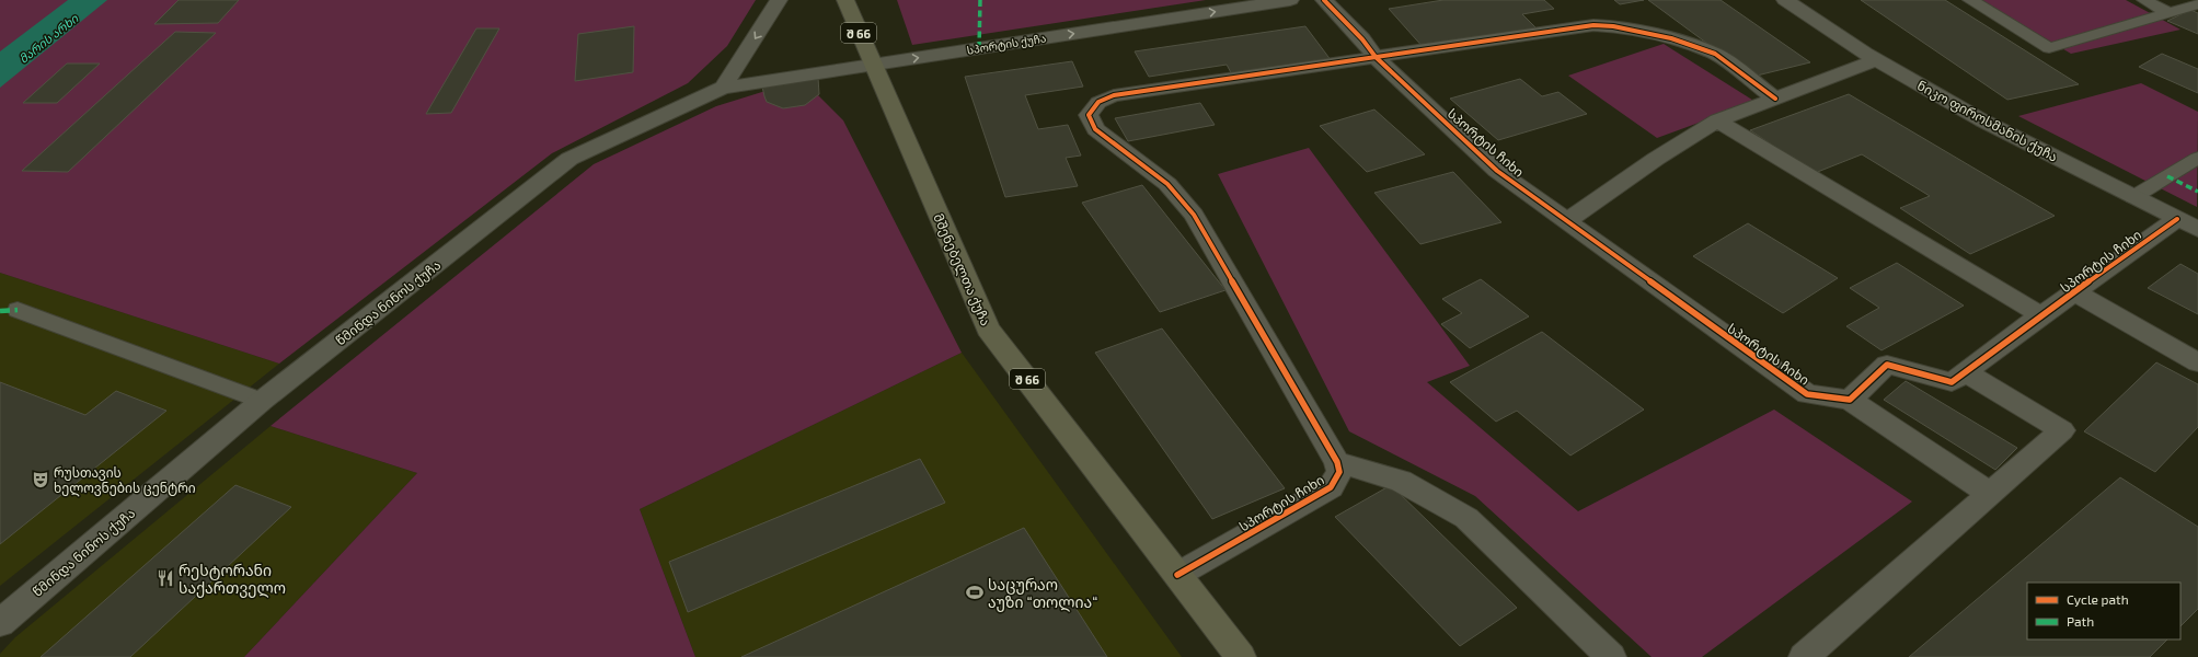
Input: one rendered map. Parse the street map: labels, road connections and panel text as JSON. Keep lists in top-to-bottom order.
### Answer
{
  "streets": {
    "main road": ["შ 66", "მშენებელთა ქუჩა"],
    "street": [
      "სპორტის ქუჩა",
      "ნიკო ფიროსმანის ქუჩა",
      "სპორტის ჩიხი",
      "წმინდა ნინოს ქუჩა"
    ]
  },
  "crossings": [
    ["სპორტის ქუჩა", "მშენებელთა ქუჩა"],
    ["სპორტის ქუჩა", "წმინდა ნინოს ქუჩა"],
    ["ნიკო ფიროსმანის ქუჩა", "სპორტის ჩიხი"],
    ["სპორტის ჩიხი", "მშენებელთა ქუჩა"]
  ],
  "one_way": ["სპორტის ქუჩა"],
  "water": ["მარის არხი"],
  "places": {
    "theatre": ["რუსთავის ხელოვნების ცენტრი"],
    "restaurant": ["რესტორანი საქართველო"],
    "sports": ["საცურაო აუზი “თოლია“"]
  },
  "legend": ["Cycle path", "Path"]
}
